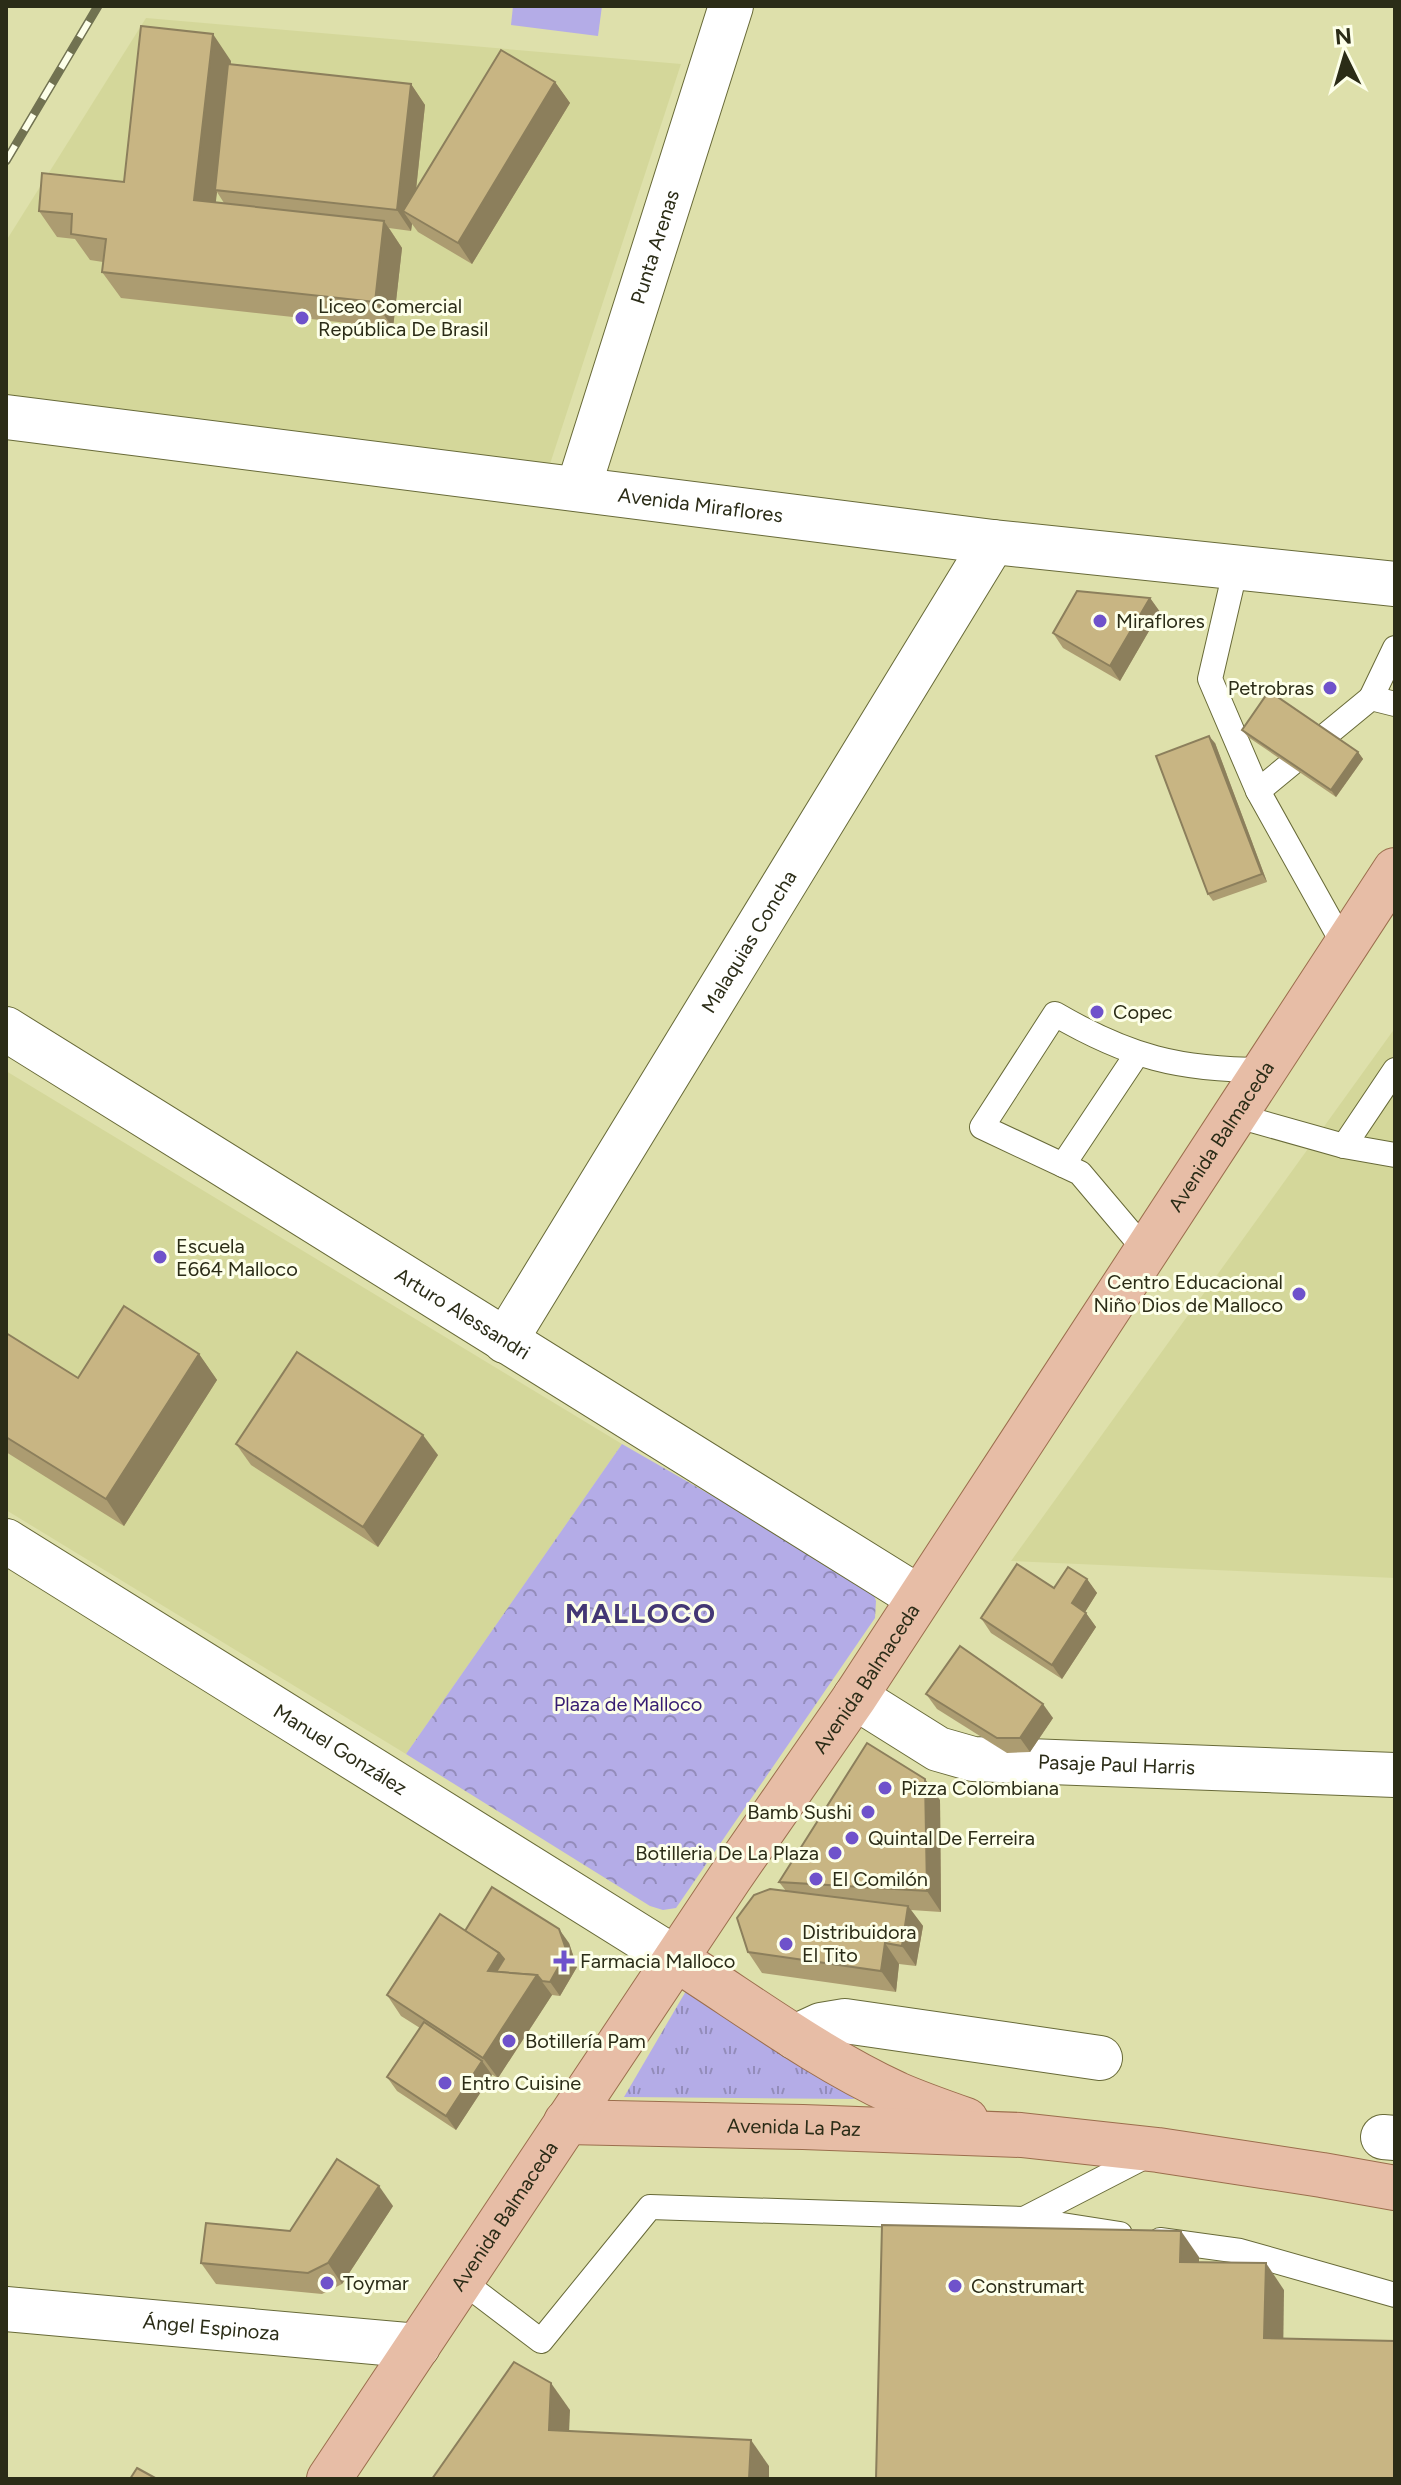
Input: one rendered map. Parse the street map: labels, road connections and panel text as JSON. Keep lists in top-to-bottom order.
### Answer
{
  "streets": {
    "main road": ["Avenida Balmaceda", "Avenida La Paz"],
    "street": [
      "Punta Arenas",
      "Avenida Miraflores",
      "Malaquias Concha",
      "Arturo Alessandri",
      "Manuel González",
      "Pasaje Paul Harris",
      "Ángel Espinoza"
    ]
  },
  "crossings": [
    ["Punta Arenas", "Avenida Miraflores"],
    ["Avenida Miraflores", "Malaquias Concha"],
    ["Malaquias Concha", "Arturo Alessandri"],
    ["Avenida Balmaceda", "Arturo Alessandri"],
    ["Avenida Balmaceda", "Manuel González"],
    ["Avenida Balmaceda", "Pasaje Paul Harris"],
    ["Avenida Balmaceda", "Avenida La Paz"],
    ["Avenida Balmaceda", "Ángel Espinoza"],
    ["Manuel González", "Avenida La Paz"]
  ],
  "districts": ["MALLOCO"],
  "parks": ["Plaza de Malloco"],
  "places": {
    "other": [
      "Liceo Comercial República De Brasil",
      "Miraflores",
      "Petrobras",
      "Copec",
      "Escuela E664 Malloco",
      "Centro Educacional Niño Dios de Malloco",
      "Pizza Colombiana",
      "Bamb Sushi",
      "Quintal De Ferreira",
      "Botilleria De La Plaza",
      "El Comilón",
      "Distribuidora El Tito",
      "Botillería Pam",
      "Entro Cuisine",
      "Toymar",
      "Construmart"
    ],
    "health": ["Farmacia Malloco"]
  },
  "north": "top"
}
